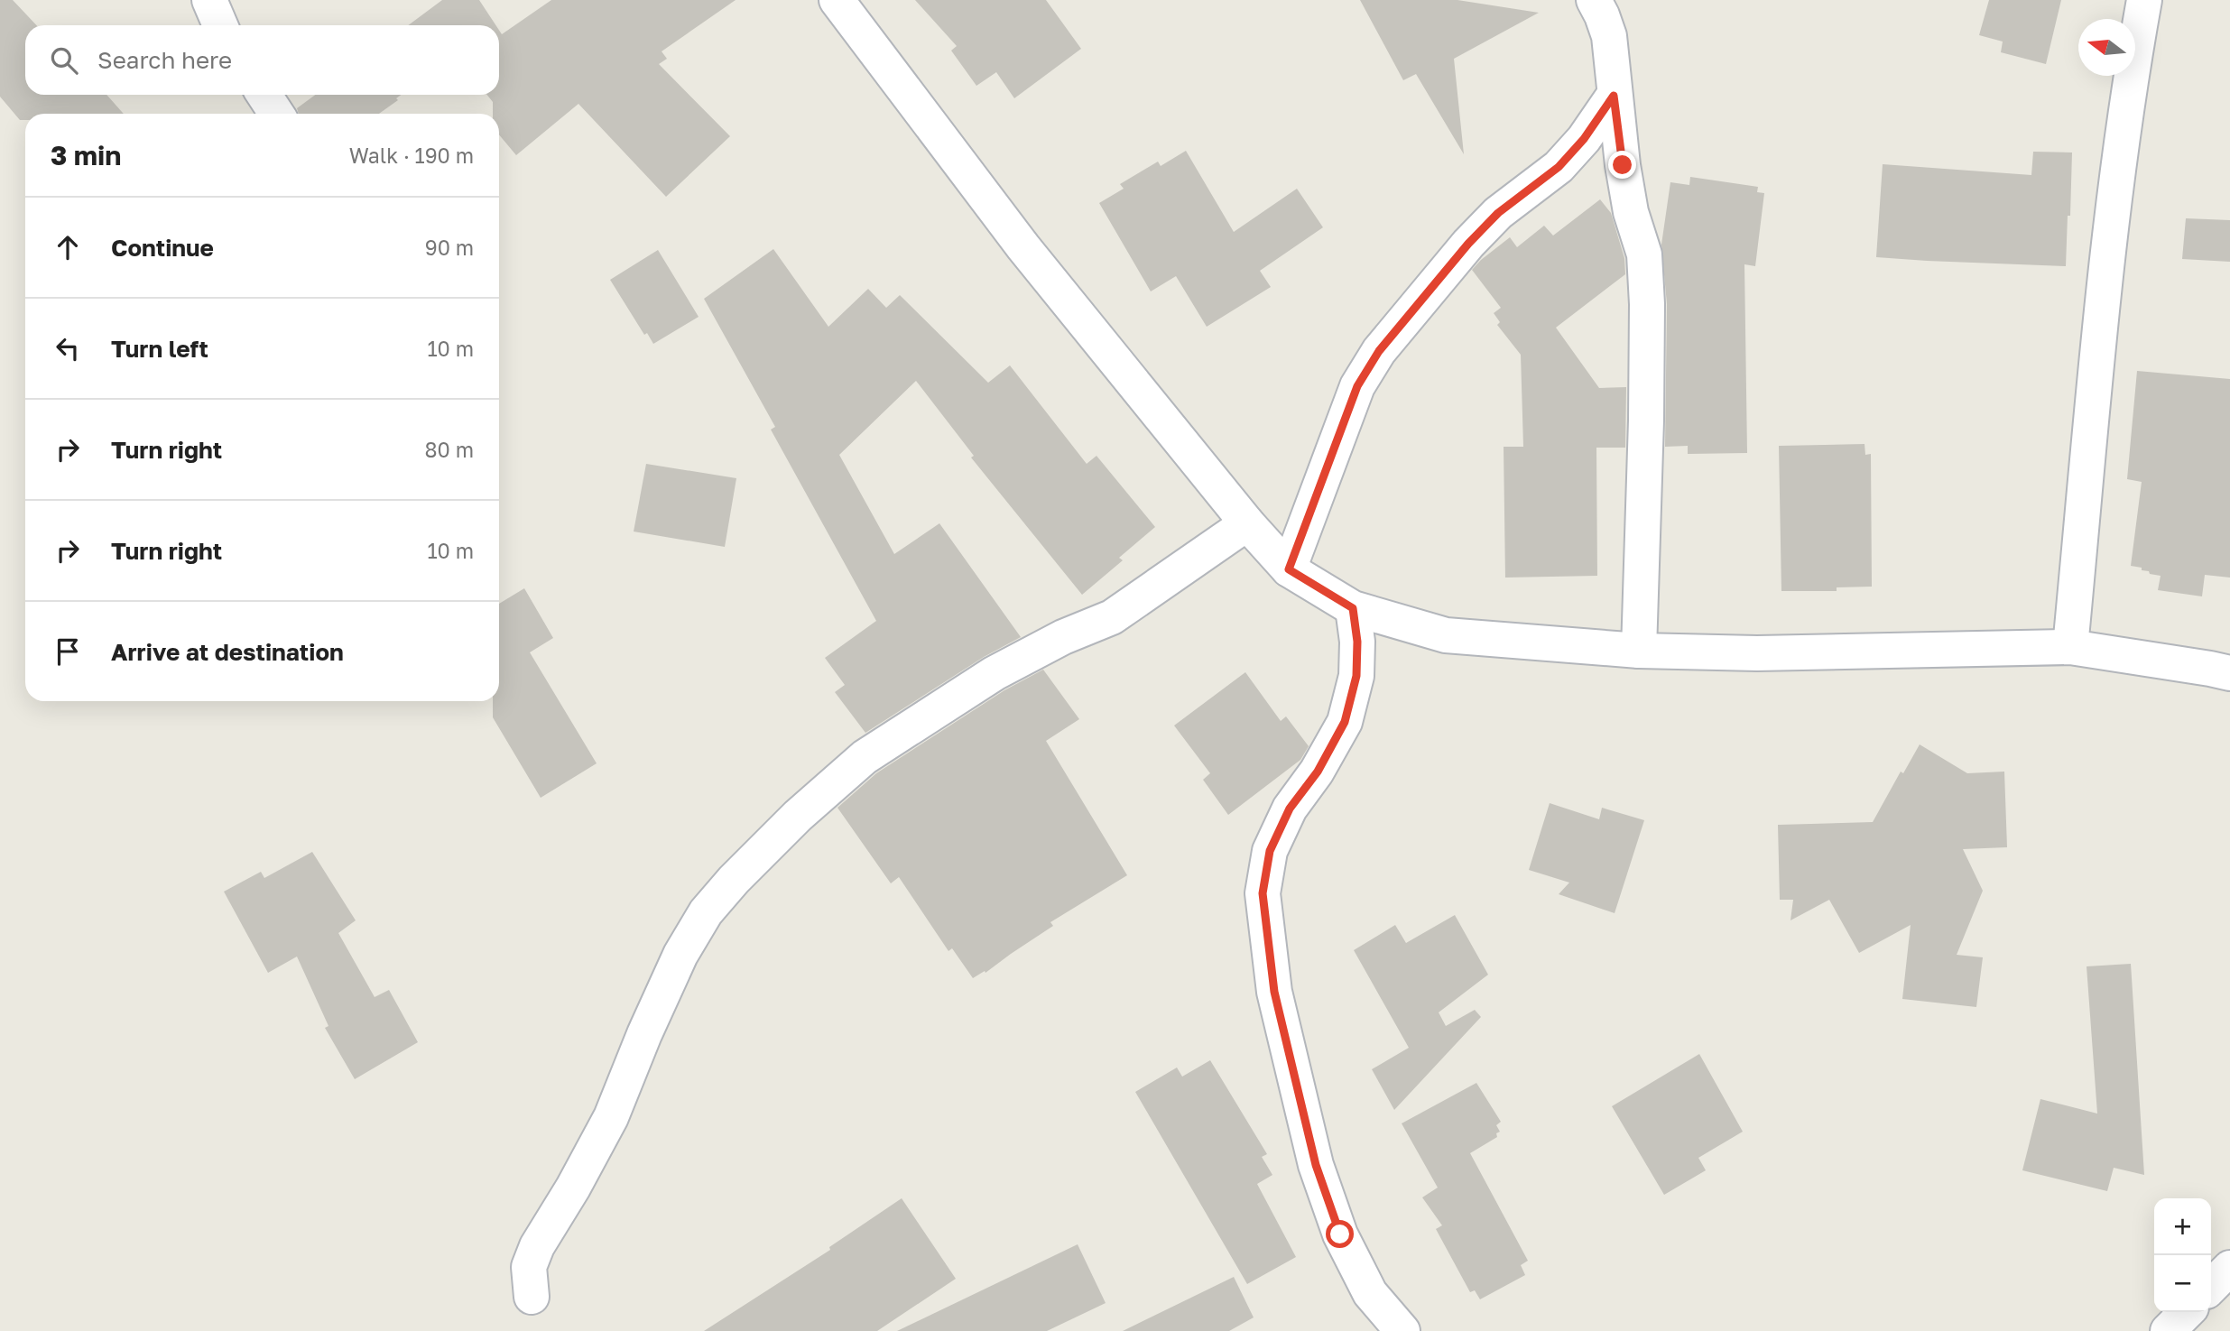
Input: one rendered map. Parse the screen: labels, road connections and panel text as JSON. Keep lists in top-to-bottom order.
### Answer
{
  "north": "left",
  "page": {
    "search": "Search here",
    "heading": ["3 min", "Walk · 190 m"],
    "list": [
      ["Continue", "90 m"],
      ["Turn left", "10 m"],
      ["Turn right", "80 m"],
      ["Turn right", "10 m"],
      "Arrive at destination"
    ],
    "map_buttons": ["+", "−"]
  }
}
